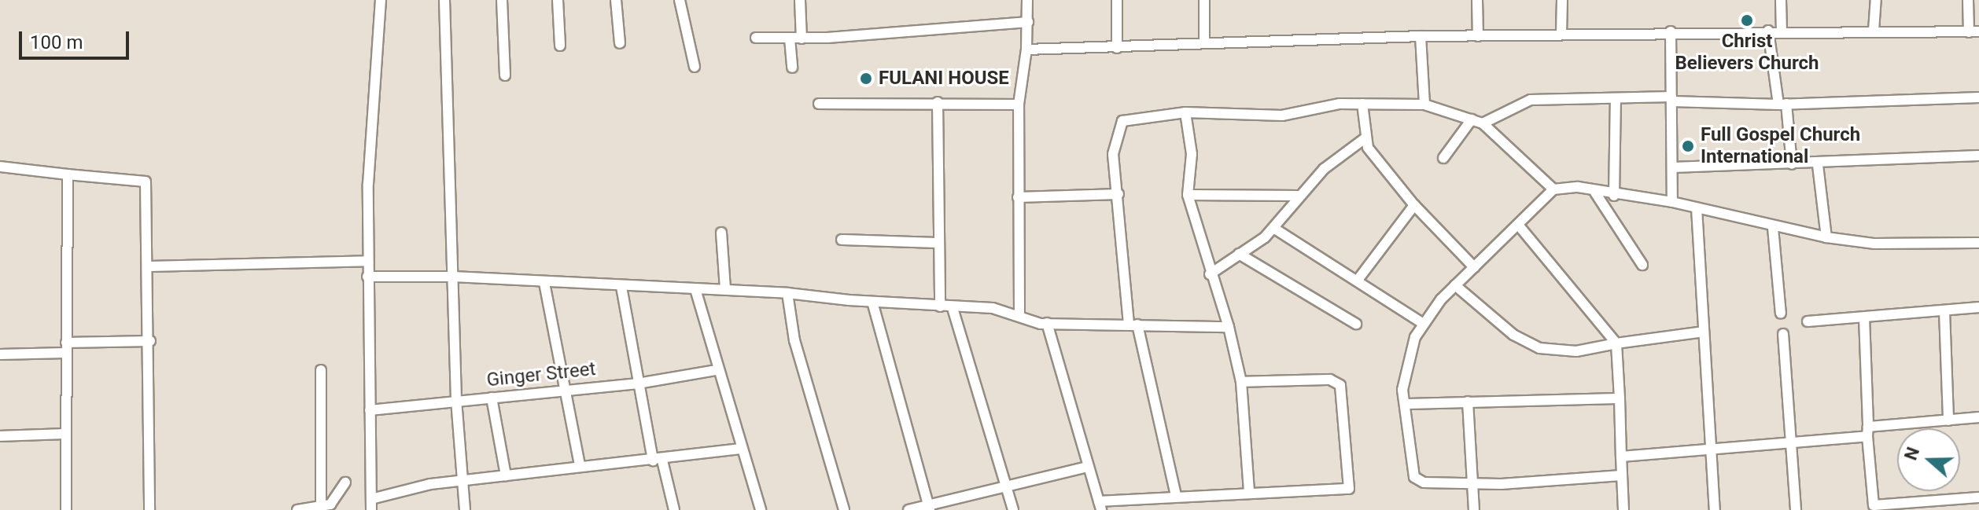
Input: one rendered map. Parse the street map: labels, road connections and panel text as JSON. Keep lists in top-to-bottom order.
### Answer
{
  "streets": {
    "street": ["Ginger Street"]
  },
  "places": ["Christ Believers Church", "FULANI HOUSE", "Full Gospel Church International"],
  "scale_bar": "100 m",
  "north": "left"
}
